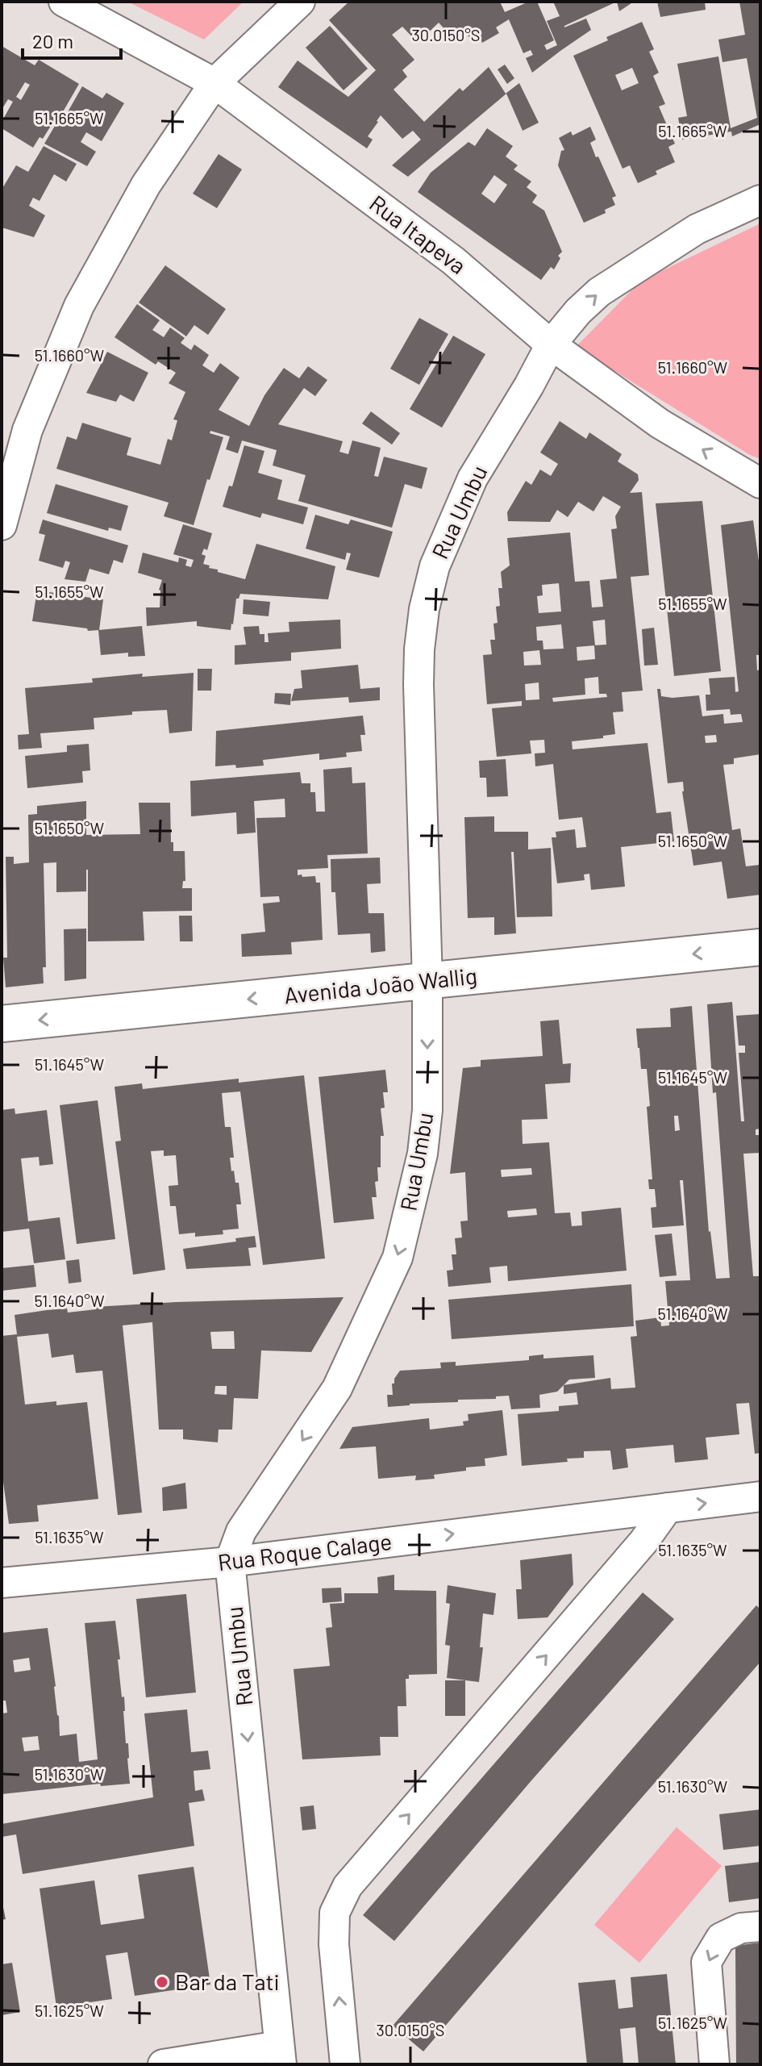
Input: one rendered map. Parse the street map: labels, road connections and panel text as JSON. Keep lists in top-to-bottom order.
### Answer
{
  "streets": {
    "main road": ["Avenida João Wallig"],
    "street": ["Rua Itapeva", "Rua Umbu", "Rua Roque Calage"]
  },
  "crossings": [
    ["Rua Itapeva", "Rua Umbu"],
    ["Rua Umbu", "Avenida João Wallig"],
    ["Rua Umbu", "Rua Roque Calage"]
  ],
  "one_way": ["Avenida João Wallig", "Rua Roque Calage"],
  "places": ["Bar da Tati"],
  "scale_bar": "20 m",
  "coordinates": [
    "30.0150°S",
    "51.1665°W",
    "51.1660°W",
    "51.1655°W",
    "51.1650°W",
    "51.1645°W",
    "51.1640°W",
    "51.1635°W",
    "51.1630°W",
    "51.1625°W"
  ]
}
